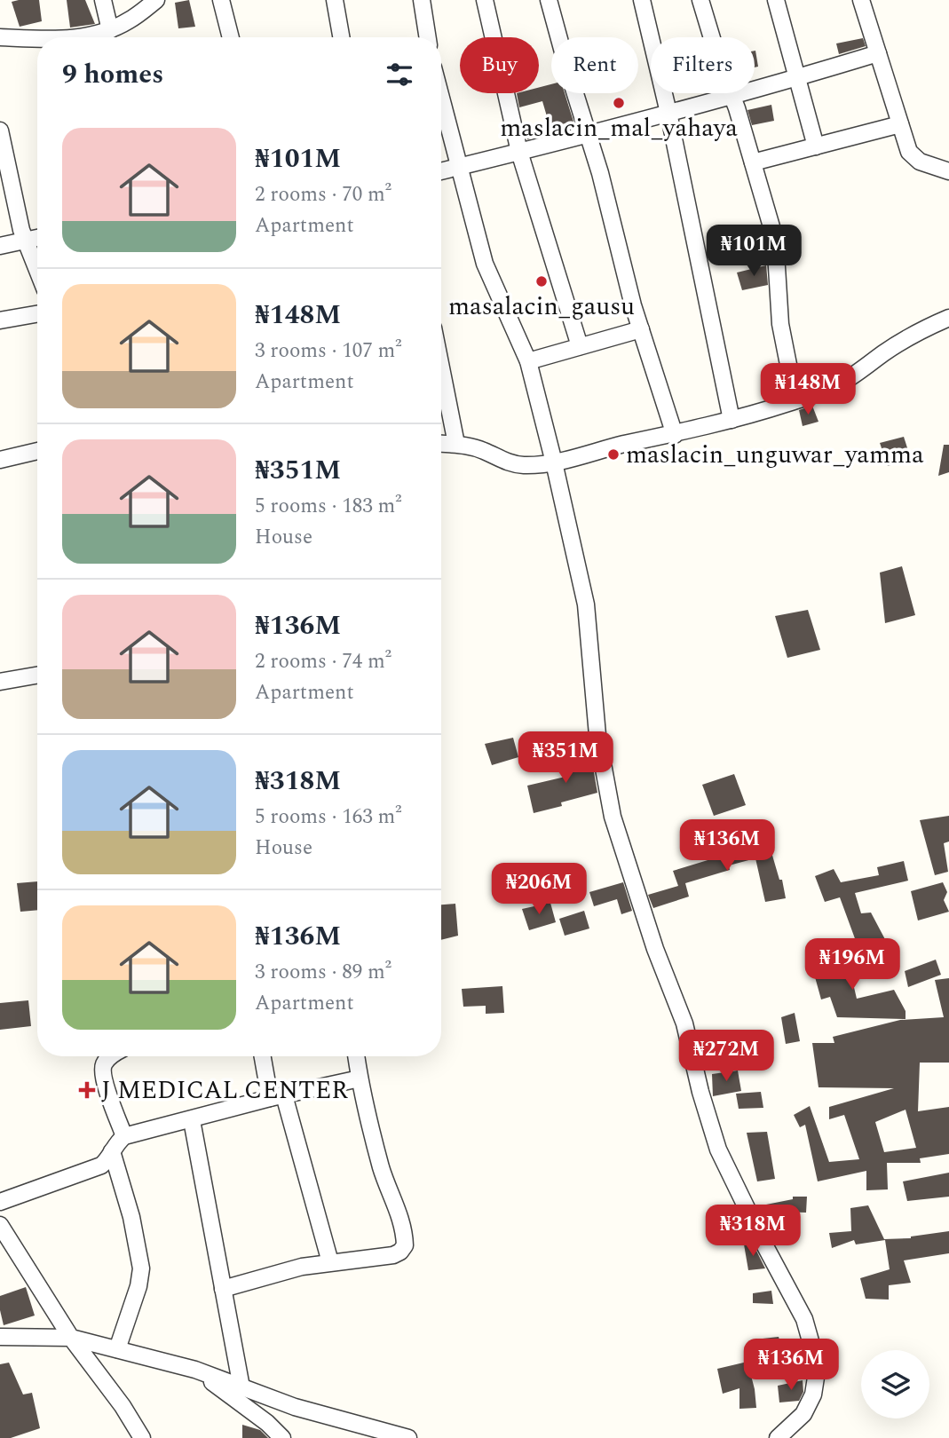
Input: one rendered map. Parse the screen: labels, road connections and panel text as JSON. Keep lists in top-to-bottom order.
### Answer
{
  "places": {
    "other": ["maslacin_mal_yahaya", "masalacin_gausu", "maslacin_unguwar_yamma"],
    "health": ["J MEDICAL CENTER"]
  },
  "page": {
    "chip": ["Buy", "Rent", "Filters"],
    "heading": "9 homes",
    "list": [
      {
        "name": "₦101M",
        "note": "2 rooms · 70 m² · Apartment"
      },
      {
        "name": "₦148M",
        "note": "3 rooms · 107 m² · Apartment"
      },
      {
        "name": "₦351M",
        "note": "5 rooms · 183 m² · House"
      },
      {
        "name": "₦136M",
        "note": "2 rooms · 74 m² · Apartment"
      },
      {
        "name": "₦318M",
        "note": "5 rooms · 163 m² · House"
      },
      {
        "name": "₦136M",
        "note": "3 rooms · 89 m² · Apartment"
      }
    ],
    "price": [
      "₦101M",
      "₦148M",
      "₦351M",
      "₦136M",
      "₦206M",
      "₦196M",
      "₦272M",
      "₦318M",
      "₦136M"
    ]
  }
}
